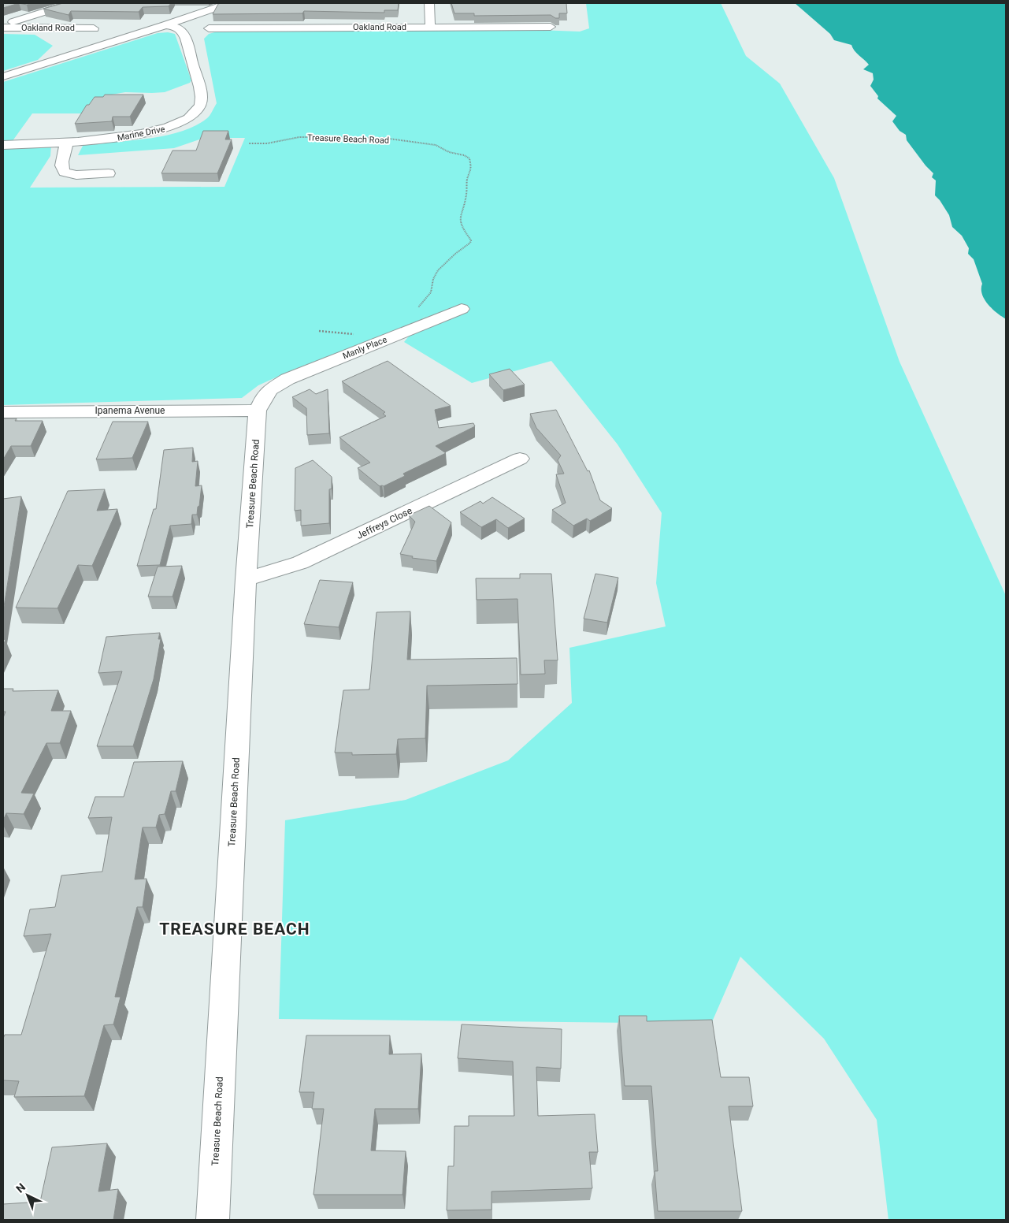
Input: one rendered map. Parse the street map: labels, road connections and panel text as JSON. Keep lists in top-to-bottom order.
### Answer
{
  "streets": {
    "street": [
      "Oakland Road",
      "Marine Drive",
      "Treasure Beach Road",
      "Manly Place",
      "Ipanema Avenue",
      "Jeffreys Close"
    ]
  },
  "crossings": [
    ["Treasure Beach Road", "Manly Place"],
    ["Treasure Beach Road", "Ipanema Avenue"],
    ["Treasure Beach Road", "Jeffreys Close"]
  ],
  "districts": ["TREASURE BEACH"],
  "north": "top left"
}
